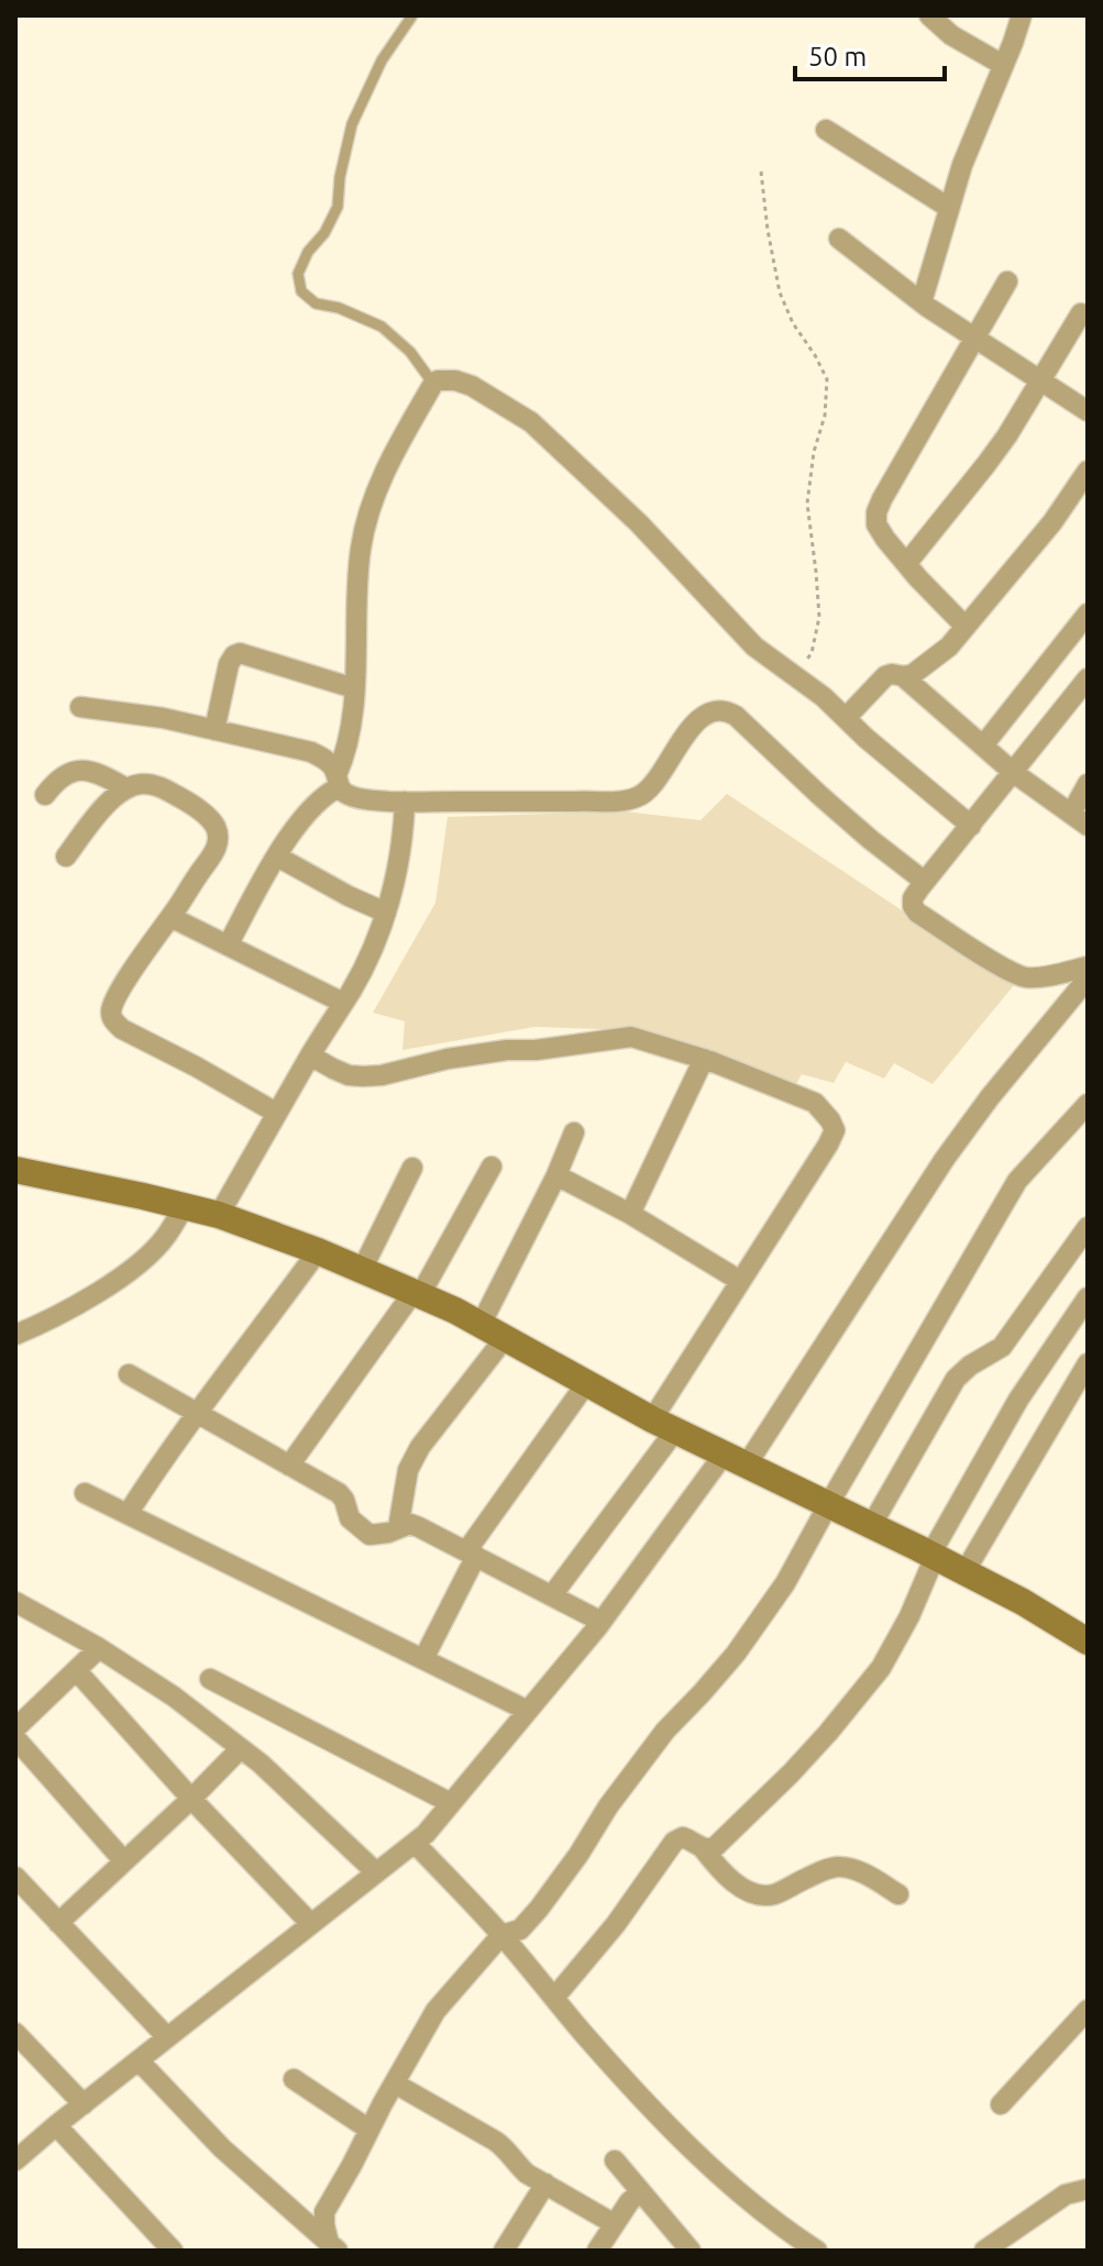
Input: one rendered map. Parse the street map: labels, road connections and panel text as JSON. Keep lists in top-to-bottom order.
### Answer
{
  "scale_bar": "50 m"
}
